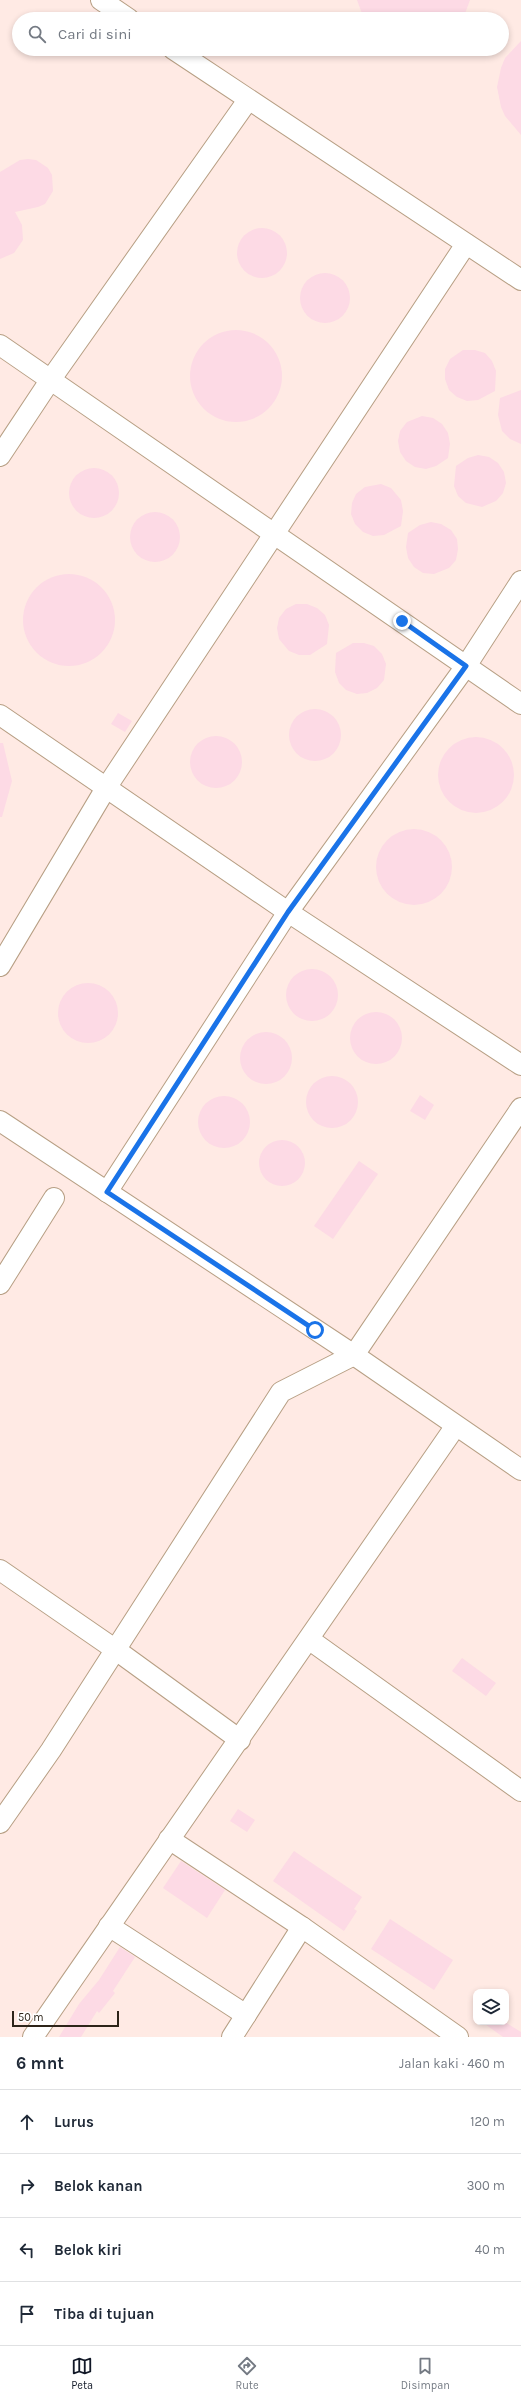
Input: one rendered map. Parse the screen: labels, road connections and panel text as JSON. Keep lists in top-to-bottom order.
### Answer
{
  "scale_bar": "50 m",
  "page": {
    "search": "Cari di sini",
    "scale": "50 m",
    "heading": ["6 mnt", "Jalan kaki · 460 m"],
    "list": [
      ["Lurus", "120 m"],
      ["Belok kanan", "300 m"],
      ["Belok kiri", "40 m"],
      "Tiba di tujuan"
    ],
    "nav": ["Peta", "Rute", "Disimpan"]
  }
}
